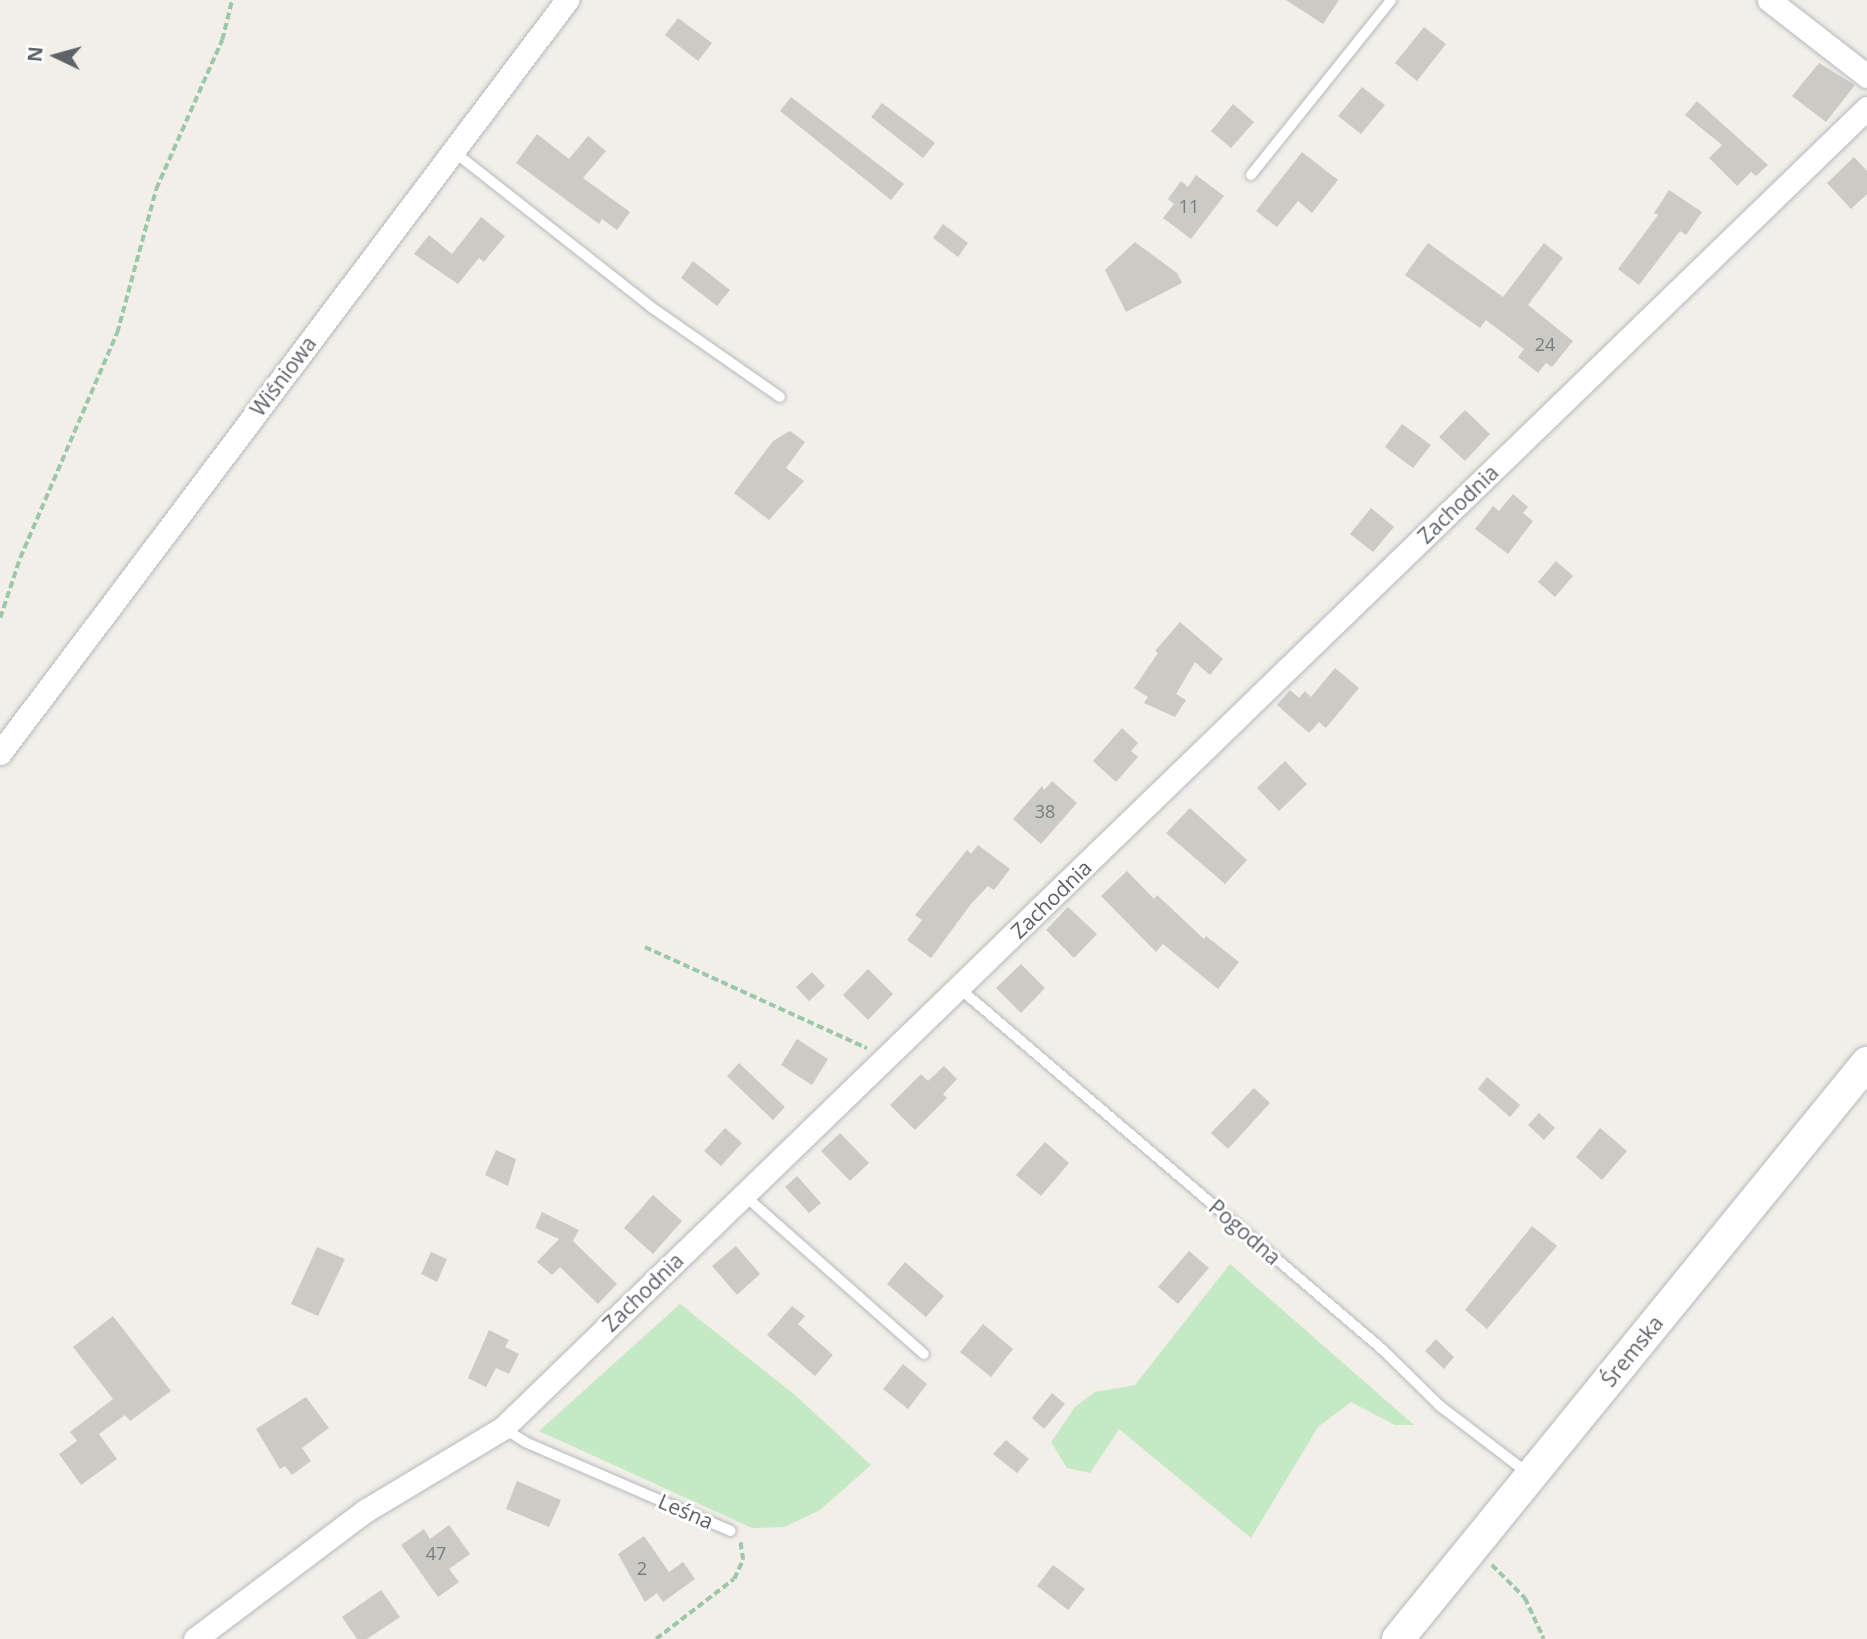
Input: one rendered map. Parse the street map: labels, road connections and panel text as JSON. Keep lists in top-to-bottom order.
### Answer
{
  "streets": {
    "main road": ["Śremska"],
    "street": ["Wiśniowa", "Zachodnia"],
    "lane": ["Pogodna", "Leśna"]
  },
  "crossings": [
    ["Zachodnia", "Pogodna"],
    ["Zachodnia", "Leśna"],
    ["Pogodna", "Śremska"]
  ],
  "house_numbers": [
    "11",
    "24",
    "38",
    "47",
    "2"
  ],
  "north": "left"
}
